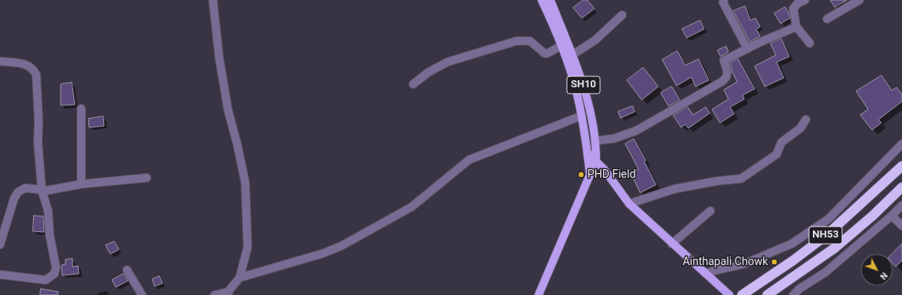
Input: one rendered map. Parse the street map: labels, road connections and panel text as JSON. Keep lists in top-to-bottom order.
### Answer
{
  "streets": {
    "highway": ["NH53"],
    "main road": ["SH10"]
  },
  "places": ["PHD Field", "Ainthapali Chowk"],
  "north": "bottom right"
}
